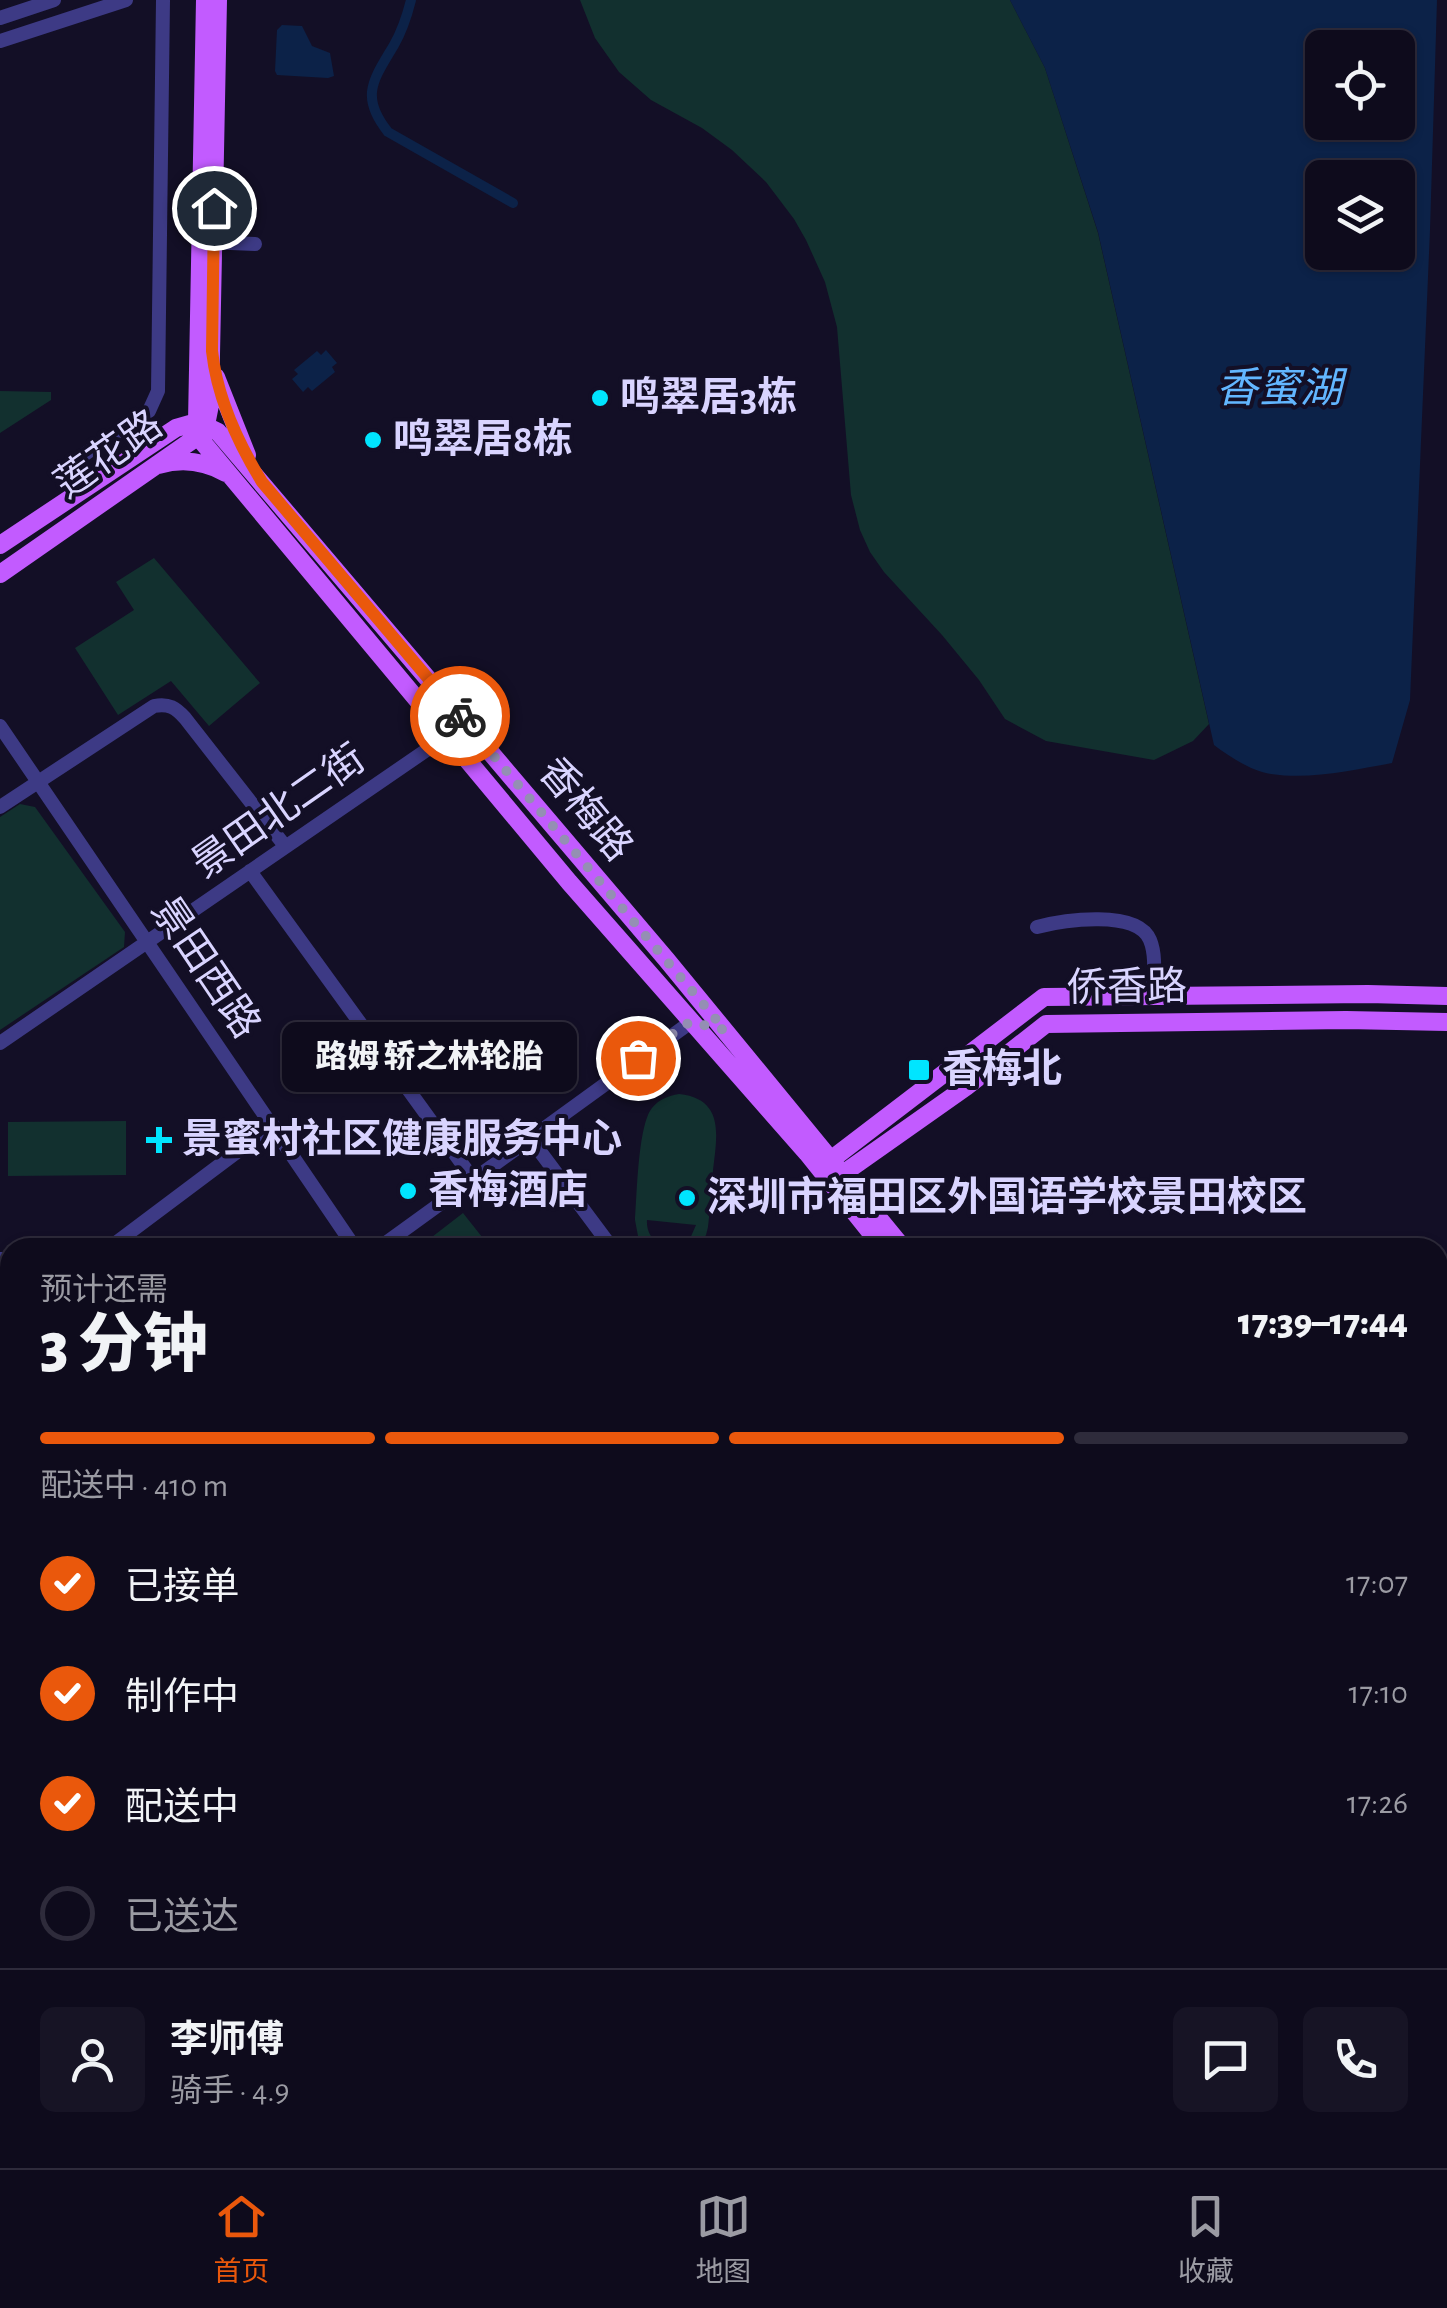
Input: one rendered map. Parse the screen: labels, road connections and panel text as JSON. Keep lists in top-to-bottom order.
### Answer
{
  "streets": {
    "main road": ["莲花路", "香梅路", "侨香路"],
    "street": ["景田北二街", "景田西路"]
  },
  "crossings": [
    ["莲花路", "香梅路"],
    ["香梅路", "景田北二街"],
    ["香梅路", "侨香路"],
    ["景田北二街", "景田西路"]
  ],
  "water": ["香蜜湖"],
  "places": {
    "other": [
      "鸣翠居3栋",
      "鸣翠居8栋",
      "路姆 轿之林轮胎",
      "香梅酒店",
      "深圳市福田区外国语学校景田校区"
    ],
    "transit": ["香梅北"],
    "health": ["景蜜村社区健康服务中心"]
  },
  "page": {
    "bubble": "路姆 轿之林轮胎",
    "heading": ["3 分钟", "预计还需", "17:39–17:44"],
    "panel": ["李师傅", "骑手 · 4.9"],
    "bar": "配送中 · 410 m",
    "list": [
      ["已接单", "17:07"],
      ["制作中", "17:10"],
      ["配送中", "17:26"],
      "已送达"
    ],
    "tabs": ["首页", "地图", "收藏"]
  }
}
